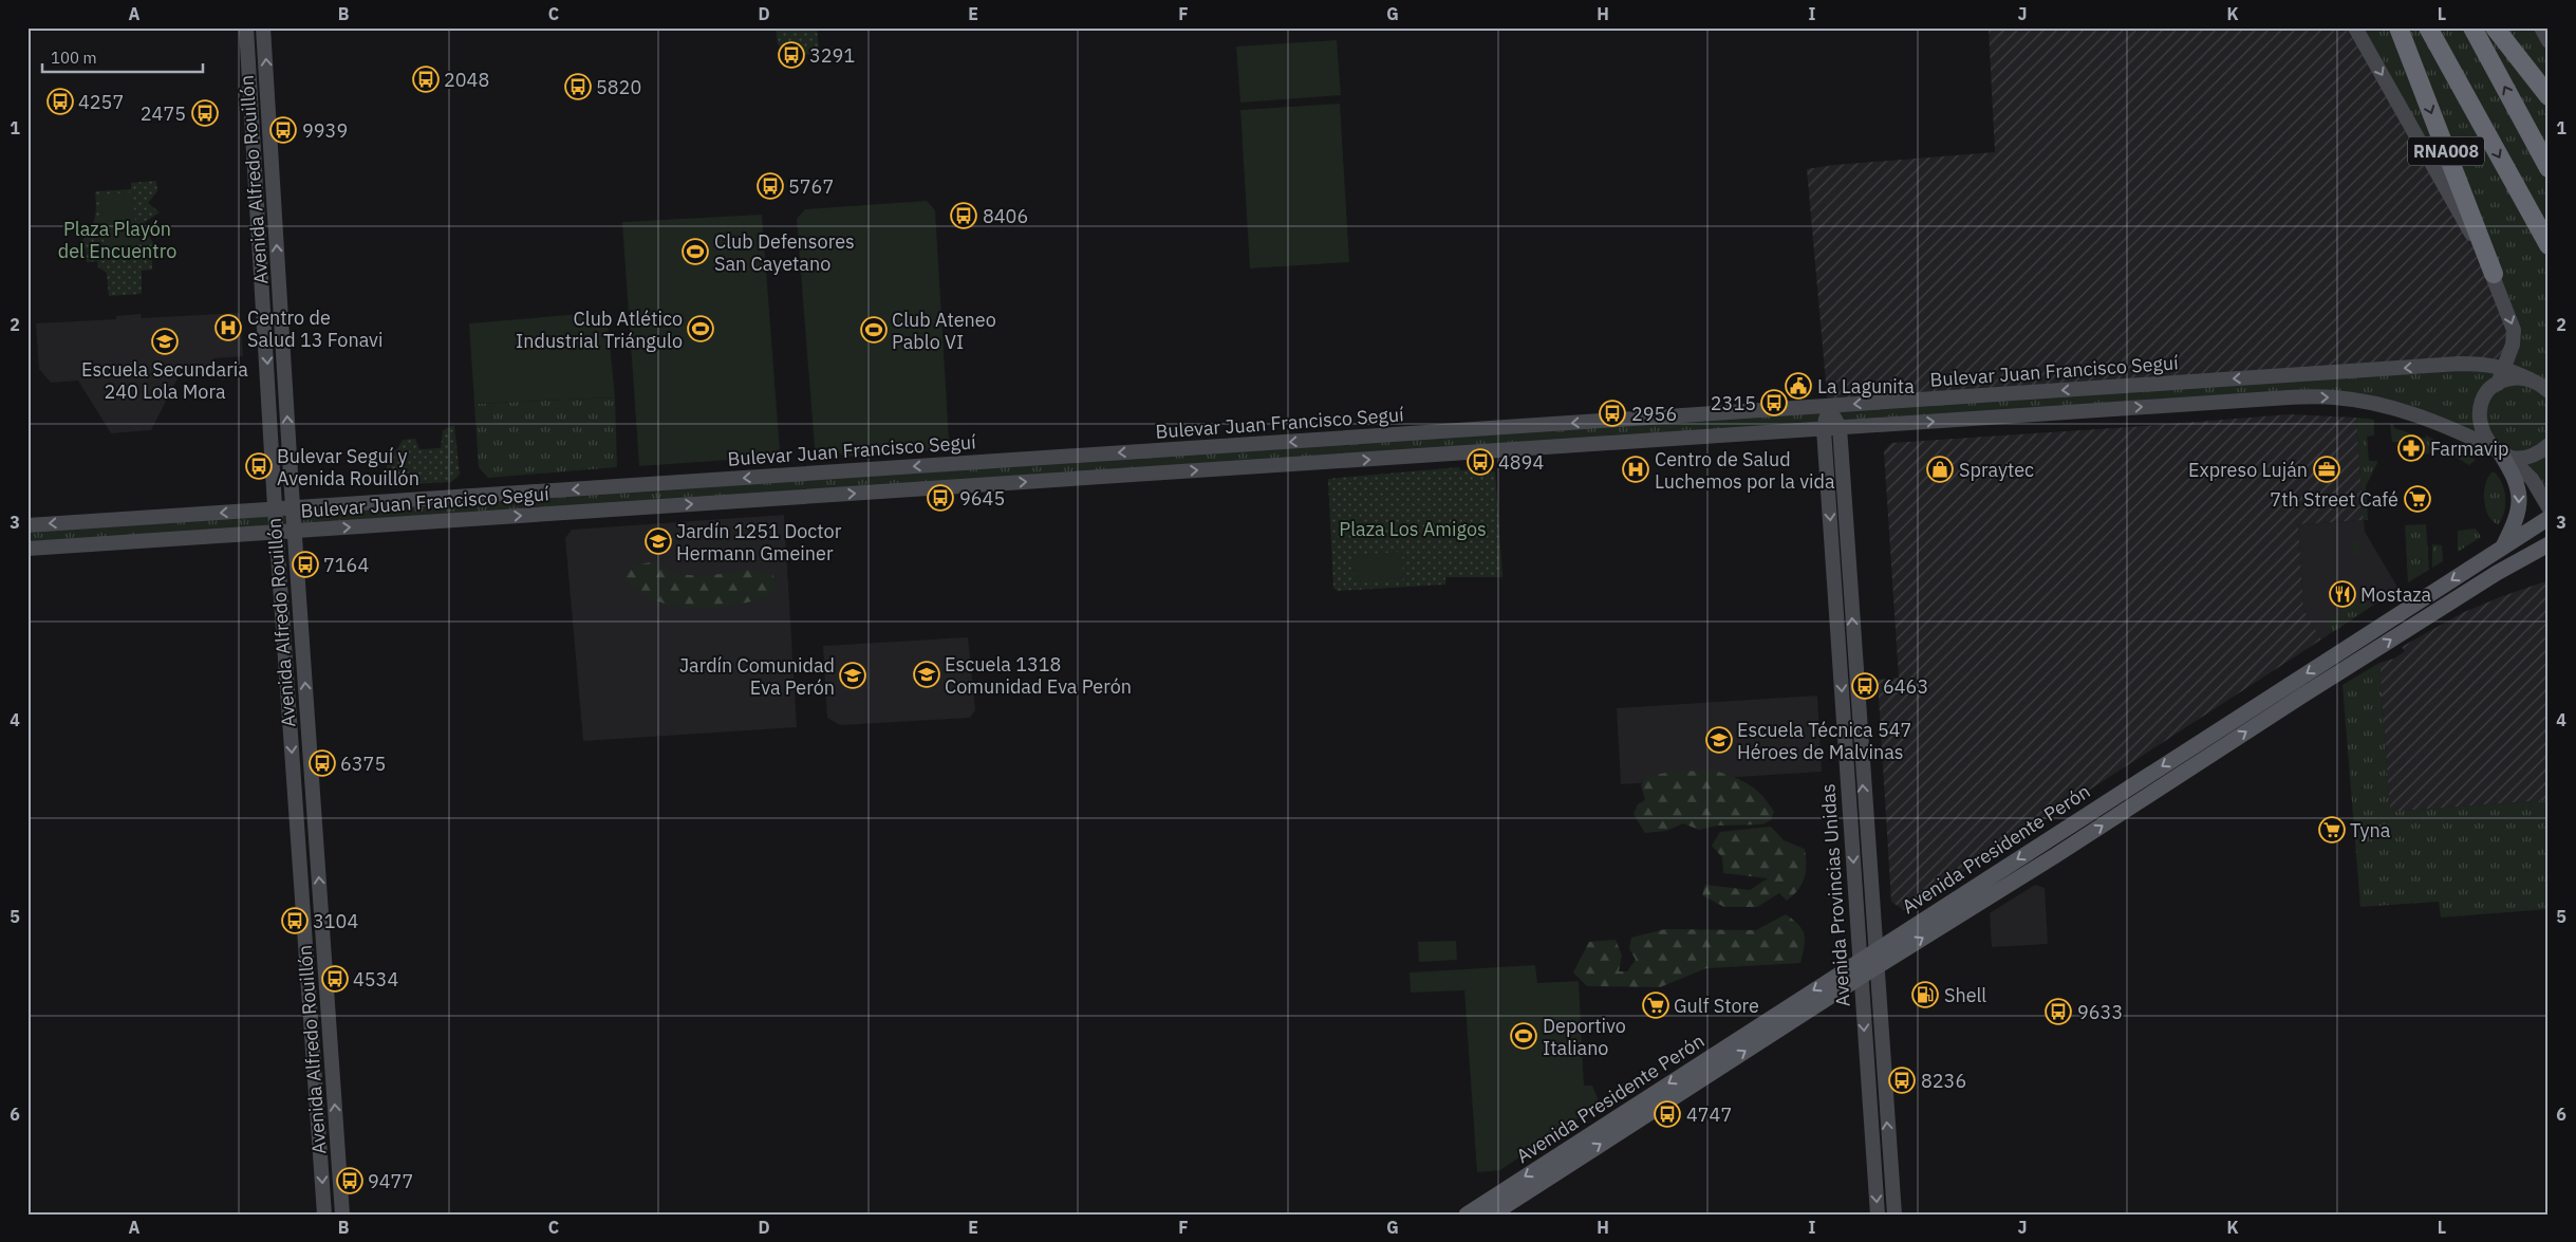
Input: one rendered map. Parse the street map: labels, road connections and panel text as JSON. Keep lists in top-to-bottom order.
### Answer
{
  "streets": {
    "highway": ["RNA008"],
    "main road": [
      "Avenida Alfredo Rouillón",
      "Bulevar Juan Francisco Seguí",
      "Avenida Presidente Perón",
      "Avenida Provincias Unidas"
    ]
  },
  "crossings": [
    ["Avenida Alfredo Rouillón", "Bulevar Juan Francisco Seguí"],
    ["Bulevar Juan Francisco Seguí", "Avenida Provincias Unidas"],
    ["Avenida Presidente Perón", "Avenida Provincias Unidas"]
  ],
  "parks": ["Plaza Playón del Encuentro", "Plaza Los Amigos"],
  "places": {
    "bus stop": [
      "3291",
      "2048",
      "5820",
      "4257",
      "2475",
      "9939",
      "5767",
      "8406",
      "2315",
      "2956",
      "4894",
      "Bulevar Seguí y Avenida Rouillón",
      "9645",
      "7164",
      "6463",
      "6375",
      "3104",
      "4534",
      "9633",
      "8236",
      "4747",
      "9477"
    ],
    "sports": [
      "Club Defensores San Cayetano",
      "Club Atlético Industrial Triángulo",
      "Club Ateneo Pablo VI",
      "Deportivo Italiano"
    ],
    "hospital": ["Centro de Salud 13 Fonavi", "Centro de Salud Luchemos por la vida"],
    "school or university": [
      "Escuela Secundaria 240 Lola Mora",
      "Jardín 1251 Doctor Hermann Gmeiner",
      "Escuela 1318 Comunidad Eva Perón",
      "Jardín Comunidad Eva Perón",
      "Escuela Técnica 547 Héroes de Malvinas"
    ],
    "public building": ["La Lagunita"],
    "pharmacy": ["Farmavip"],
    "shop": ["Spraytec"],
    "office": ["Expreso Luján"],
    "supermarket": ["7th Street Café", "Tyna", "Gulf Store"],
    "restaurant": ["Mostaza"],
    "fuel station": ["Shell"]
  },
  "scale_bar": "100 m",
  "grid": {
    "columns": [
      "A",
      "B",
      "C",
      "D",
      "E",
      "F",
      "G",
      "H",
      "I",
      "J",
      "K",
      "L"
    ],
    "rows": [
      "1",
      "2",
      "3",
      "4",
      "5",
      "6"
    ]
  }
}
